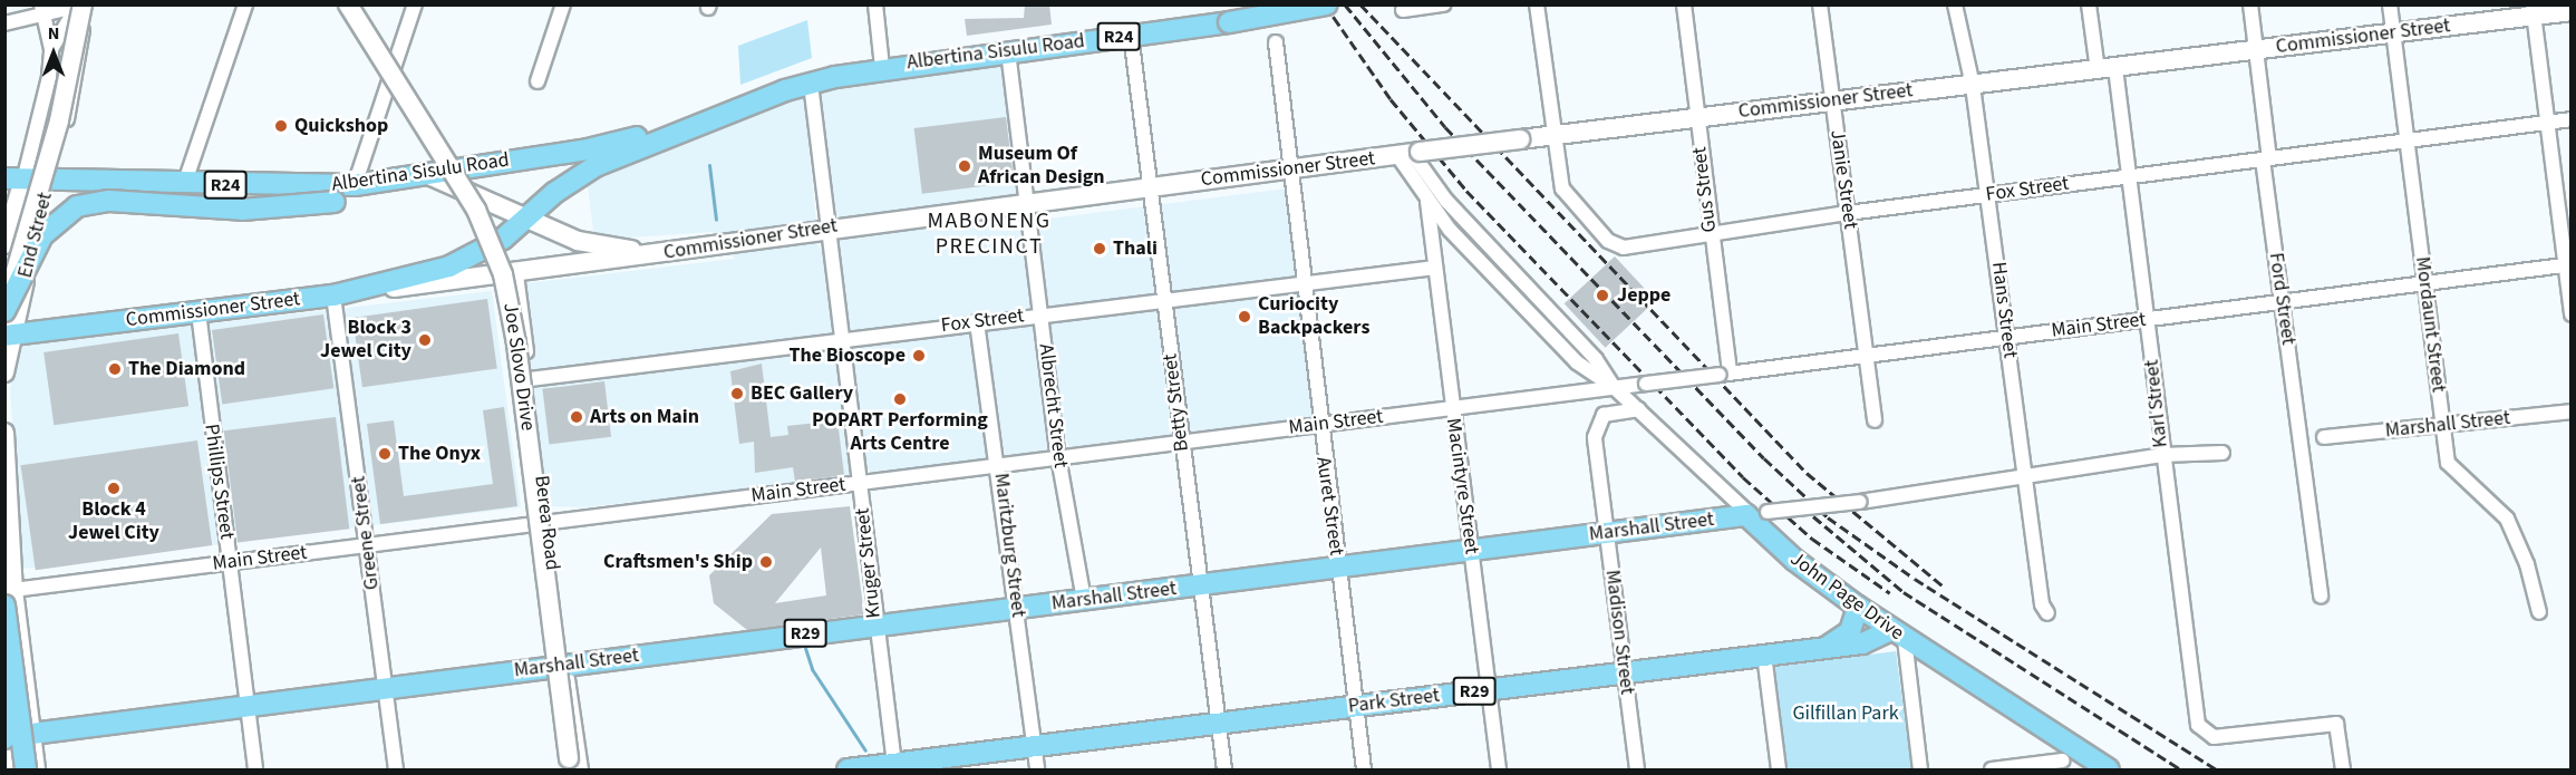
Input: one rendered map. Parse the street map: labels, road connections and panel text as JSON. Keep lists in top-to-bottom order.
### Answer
{
  "streets": {
    "main road": [
      "R24",
      "Commissioner Street",
      "Albertina Sisulu Road",
      "End Street",
      "Joe Slovo Drive",
      "Marshall Street",
      "John Page Drive",
      "R29",
      "Park Street"
    ],
    "street": [
      "Janie Street",
      "Gus Street",
      "Fox Street",
      "Ford Street",
      "Hans Street",
      "Mordaunt Street",
      "Main Street",
      "Betty Street",
      "Karl Street",
      "Albrecht Street",
      "Phillips Street",
      "Macintyre Street",
      "Auret Street",
      "Berea Road",
      "Greene Street",
      "Maritzburg Street",
      "Kruger Street",
      "Madison Street"
    ]
  },
  "crossings": [
    ["Commissioner Street", "Albertina Sisulu Road"],
    ["Commissioner Street", "Janie Street"],
    ["Commissioner Street", "Gus Street"],
    ["Commissioner Street", "Fox Street"],
    ["Commissioner Street", "End Street"],
    ["Commissioner Street", "Ford Street"],
    ["Commissioner Street", "Hans Street"],
    ["Commissioner Street", "Mordaunt Street"],
    ["Commissioner Street", "Betty Street"],
    ["Commissioner Street", "Karl Street"],
    ["Commissioner Street", "Albrecht Street"],
    ["Commissioner Street", "Phillips Street"],
    ["Commissioner Street", "Auret Street"],
    ["Commissioner Street", "Berea Road"],
    ["Commissioner Street", "Greene Street"],
    ["Commissioner Street", "Kruger Street"],
    ["Commissioner Street", "John Page Drive"],
    ["Albertina Sisulu Road", "End Street"],
    ["Albertina Sisulu Road", "Betty Street"],
    ["Albertina Sisulu Road", "Albrecht Street"],
    ["Albertina Sisulu Road", "Kruger Street"],
    ["Janie Street", "Fox Street"],
    ["Janie Street", "Main Street"],
    ["Gus Street", "Fox Street"],
    ["Gus Street", "Main Street"],
    ["Fox Street", "Ford Street"],
    ["Fox Street", "Hans Street"],
    ["Fox Street", "Mordaunt Street"],
    ["Fox Street", "Betty Street"],
    ["Fox Street", "Karl Street"],
    ["Fox Street", "Albrecht Street"],
    ["Fox Street", "Macintyre Street"],
    ["Fox Street", "Auret Street"],
    ["Fox Street", "Berea Road"],
    ["Fox Street", "Maritzburg Street"],
    ["Fox Street", "Kruger Street"],
    ["Ford Street", "Main Street"],
    ["Hans Street", "Main Street"],
    ["Hans Street", "Marshall Street"],
    ["Mordaunt Street", "Main Street"],
    ["Mordaunt Street", "Marshall Street"],
    ["Main Street", "Betty Street"],
    ["Main Street", "Karl Street"],
    ["Main Street", "Albrecht Street"],
    ["Main Street", "Phillips Street"],
    ["Main Street", "Macintyre Street"],
    ["Main Street", "Auret Street"],
    ["Main Street", "Berea Road"],
    ["Main Street", "Greene Street"],
    ["Main Street", "Maritzburg Street"],
    ["Main Street", "Kruger Street"],
    ["Main Street", "John Page Drive"],
    ["Joe Slovo Drive", "Berea Road"],
    ["Betty Street", "Marshall Street"],
    ["Betty Street", "Park Street"],
    ["Karl Street", "Marshall Street"],
    ["Albrecht Street", "Marshall Street"],
    ["Marshall Street", "Phillips Street"],
    ["Marshall Street", "Macintyre Street"],
    ["Marshall Street", "Auret Street"],
    ["Marshall Street", "Berea Road"],
    ["Marshall Street", "Greene Street"],
    ["Marshall Street", "Maritzburg Street"],
    ["Marshall Street", "Kruger Street"],
    ["Marshall Street", "John Page Drive"],
    ["Marshall Street", "Madison Street"],
    ["Macintyre Street", "John Page Drive"],
    ["Macintyre Street", "Park Street"],
    ["Auret Street", "Park Street"],
    ["Maritzburg Street", "R29"],
    ["Maritzburg Street", "Park Street"],
    ["Kruger Street", "R29"],
    ["John Page Drive", "Madison Street"],
    ["John Page Drive", "Park Street"],
    ["Madison Street", "Park Street"],
    ["R29", "Park Street"]
  ],
  "districts": ["MABONENG PRECINCT"],
  "parks": ["Gilfillan Park"],
  "places": [
    "Quickshop",
    "Museum Of African Design",
    "Thali",
    "Jeppe",
    "Curiocity Backpackers",
    "Block 3 Jewel City",
    "The Bioscope",
    "The Diamond",
    "BEC Gallery",
    "POPART Performing Arts Centre",
    "Arts on Main",
    "The Onyx",
    "Block 4 Jewel City",
    "Craftsmen's Ship"
  ],
  "north": "top"
}
